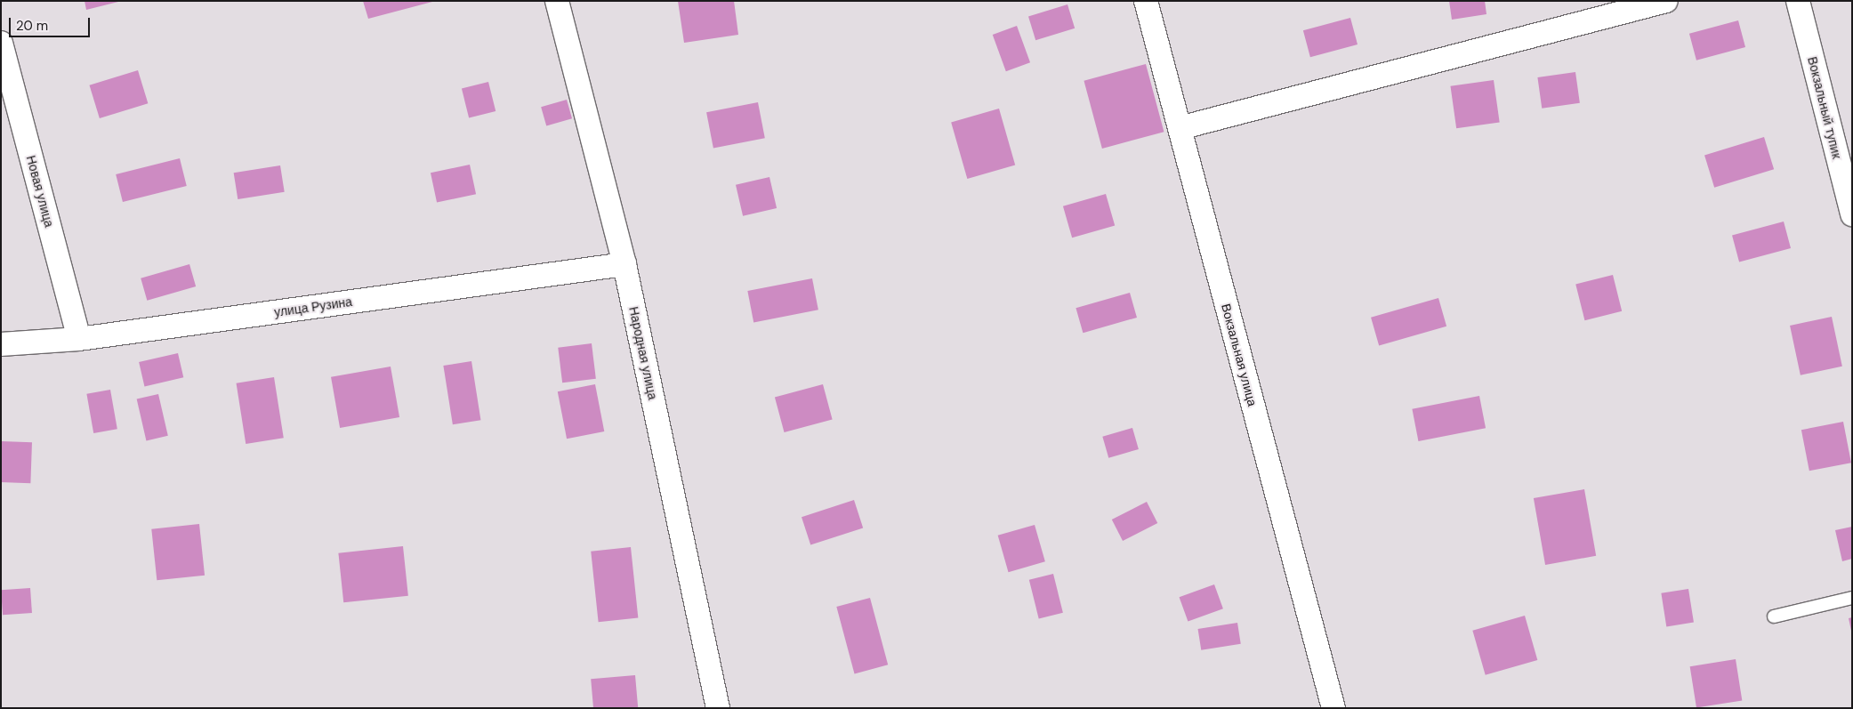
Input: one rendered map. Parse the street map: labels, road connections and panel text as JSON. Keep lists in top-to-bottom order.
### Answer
{
  "streets": {
    "street": [
      "Вокзальный тупик",
      "Новая улица",
      "улица Рузина",
      "Народная улица",
      "Вокзальная улица"
    ]
  },
  "crossings": [
    ["Новая улица", "улица Рузина"],
    ["улица Рузина", "Народная улица"]
  ],
  "scale_bar": "20 m"
}
